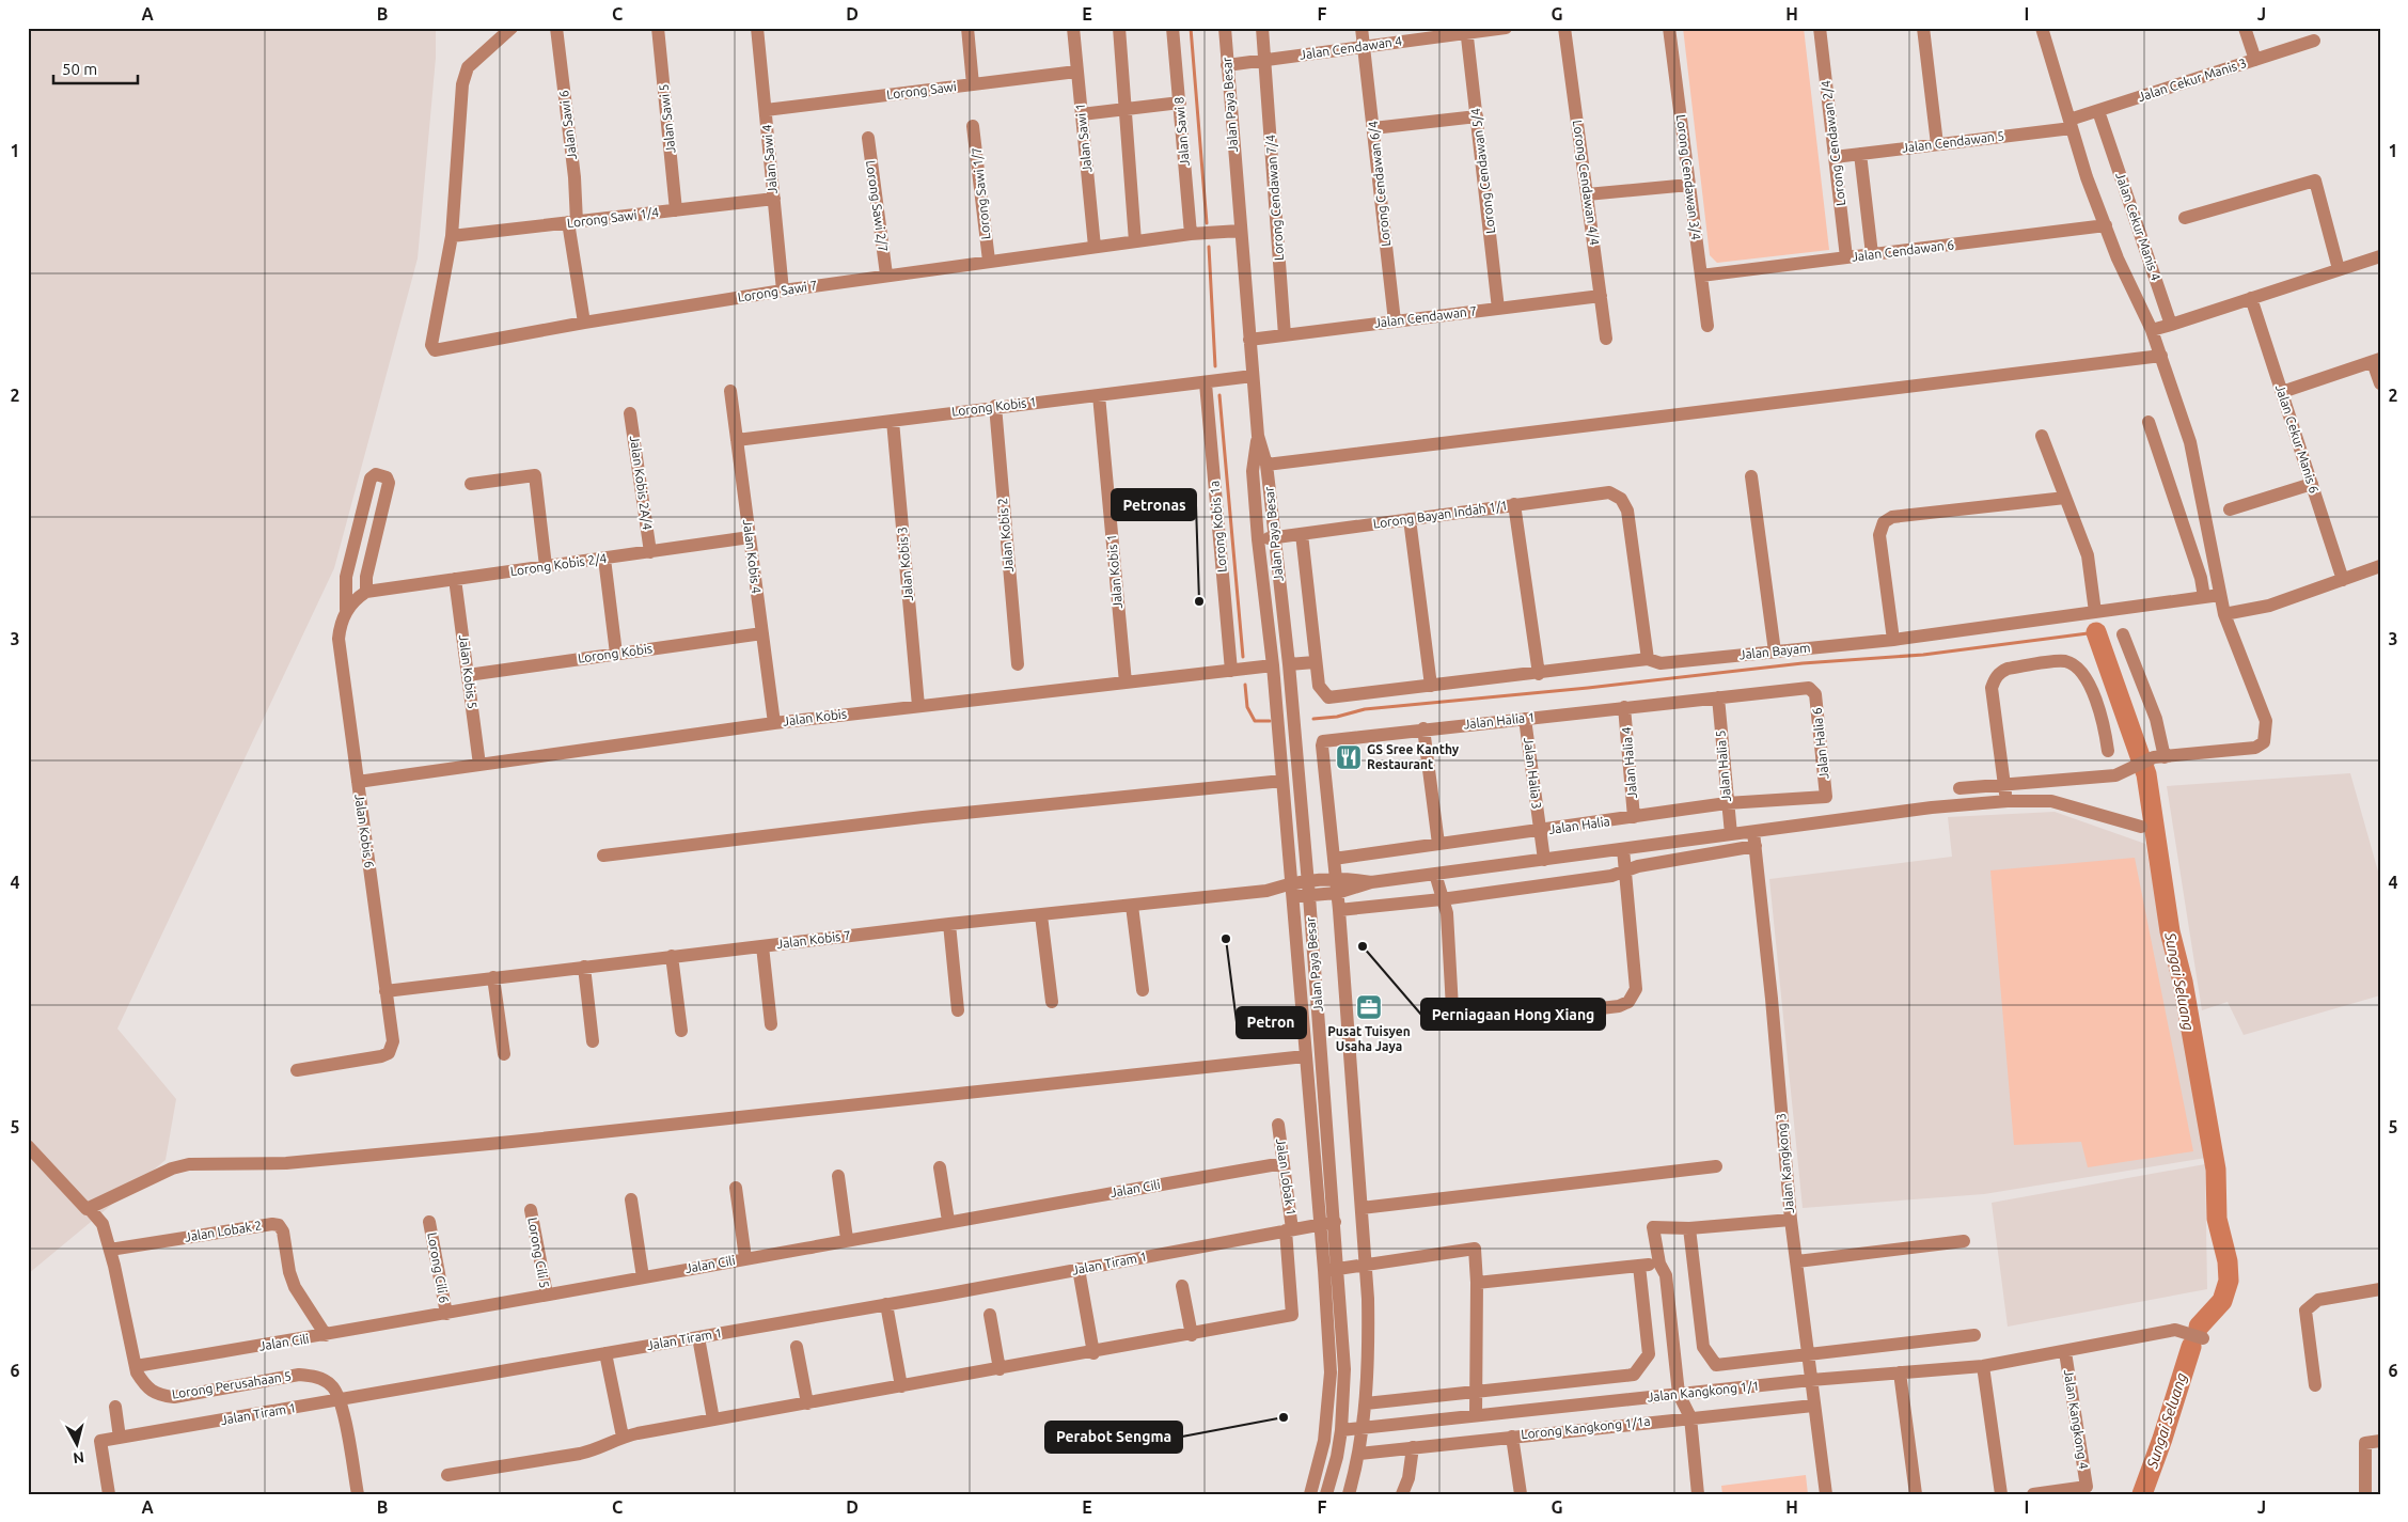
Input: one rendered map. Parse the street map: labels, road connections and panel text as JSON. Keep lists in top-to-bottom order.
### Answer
{
  "streets": {
    "street": [
      "Jalan Cendawan 4",
      "Jalan Cekur Manis 3",
      "Lorong Sawi",
      "Jalan Paya Besar",
      "Jalan Sawi 5",
      "Jalan Sawi 6",
      "Jalan Sawi 8",
      "Jalan Sawi 1",
      "Jalan Cendawan 5",
      "Lorong Cendawan 2/4",
      "Jalan Sawi 4",
      "Lorong Cendawan 5/4",
      "Lorong Cendawan 3/4",
      "Lorong Cendawan 4/4",
      "Lorong Cendawan 6/4",
      "Lorong Sawi 1/7",
      "Lorong Cendawan 7/4",
      "Lorong Sawi 2/7",
      "Lorong Sawi 1/4",
      "Jalan Cekur Manis 4",
      "Jalan Cendawan 6",
      "Lorong Sawi 7",
      "Jalan Cendawan 7",
      "Lorong Kobis 1",
      "Jalan Cekur Manis 6",
      "Jalan Kobis 2A/4",
      "Lorong Bayan Indah 1/1",
      "Lorong Kobis 1a",
      "Jalan Kobis 2",
      "Jalan Kobis 4",
      "Jalan Kobis 3",
      "Lorong Kobis 2/4",
      "Jalan Kobis 1",
      "Jalan Bayam",
      "Lorong Kobis",
      "Jalan Kobis 5",
      "Jalan Kobis",
      "Jalan Halia 1",
      "Jalan Halia 6",
      "Jalan Halia 4",
      "Jalan Halia 5",
      "Jalan Halia 3",
      "Jalan Halia",
      "Jalan Kobis 6",
      "Jalan Kobis 7",
      "Jalan Kangkong 3",
      "Jalan Lobak 1",
      "Jalan Cili",
      "Jalan Lobak 2",
      "Lorong Cili 5",
      "Jalan Tiram 1",
      "Lorong Cili 6",
      "Lorong Perusahaan 5",
      "Jalan Kangkong 1/1",
      "Jalan Kangkong 4",
      "Lorong Kangkong 1/1a"
    ]
  },
  "crossings": [
    ["Jalan Cendawan 4", "Jalan Paya Besar"],
    ["Jalan Cendawan 4", "Lorong Cendawan 5/4"],
    ["Jalan Cendawan 4", "Lorong Cendawan 6/4"],
    ["Jalan Cendawan 4", "Lorong Cendawan 7/4"],
    ["Jalan Cekur Manis 3", "Jalan Cendawan 5"],
    ["Jalan Cekur Manis 3", "Jalan Cekur Manis 4"],
    ["Lorong Sawi", "Jalan Sawi 1"],
    ["Lorong Sawi", "Jalan Sawi 4"],
    ["Jalan Paya Besar", "Lorong Sawi 7"],
    ["Jalan Paya Besar", "Jalan Cendawan 7"],
    ["Jalan Paya Besar", "Lorong Kobis 1"],
    ["Jalan Paya Besar", "Lorong Bayan Indah 1/1"],
    ["Jalan Paya Besar", "Jalan Kobis"],
    ["Jalan Paya Besar", "Jalan Kobis 7"],
    ["Jalan Paya Besar", "Jalan Tiram 1"],
    ["Jalan Paya Besar", "Jalan Kangkong 1/1"],
    ["Jalan Sawi 5", "Lorong Sawi 1/4"],
    ["Jalan Sawi 6", "Lorong Sawi 1/4"],
    ["Jalan Sawi 6", "Lorong Sawi 7"],
    ["Jalan Sawi 8", "Lorong Sawi 7"],
    ["Jalan Sawi 1", "Lorong Sawi 7"],
    ["Jalan Cendawan 5", "Lorong Cendawan 2/4"],
    ["Lorong Cendawan 2/4", "Jalan Cendawan 6"],
    ["Jalan Sawi 4", "Lorong Sawi 1/4"],
    ["Jalan Sawi 4", "Lorong Sawi 7"],
    ["Lorong Cendawan 5/4", "Jalan Cendawan 7"],
    ["Lorong Cendawan 3/4", "Jalan Cendawan 6"],
    ["Lorong Cendawan 4/4", "Jalan Cendawan 7"],
    ["Lorong Cendawan 6/4", "Jalan Cendawan 7"],
    ["Lorong Sawi 1/7", "Lorong Sawi 7"],
    ["Lorong Cendawan 7/4", "Jalan Cendawan 7"],
    ["Lorong Sawi 2/7", "Lorong Sawi 7"],
    ["Lorong Sawi 1/4", "Lorong Sawi 7"],
    ["Lorong Kobis 1", "Lorong Kobis 1a"],
    ["Lorong Kobis 1", "Jalan Kobis 2"],
    ["Lorong Kobis 1", "Jalan Kobis 4"],
    ["Lorong Kobis 1", "Jalan Kobis 3"],
    ["Lorong Kobis 1", "Jalan Kobis 1"],
    ["Jalan Kobis 2A/4", "Lorong Kobis 2/4"],
    ["Lorong Bayan Indah 1/1", "Jalan Bayam"],
    ["Lorong Kobis 1a", "Jalan Kobis"],
    ["Jalan Kobis 4", "Lorong Kobis 2/4"],
    ["Jalan Kobis 4", "Lorong Kobis"],
    ["Jalan Kobis 4", "Jalan Kobis"],
    ["Jalan Kobis 3", "Jalan Kobis"],
    ["Lorong Kobis 2/4", "Jalan Kobis 5"],
    ["Lorong Kobis 2/4", "Jalan Kobis 6"],
    ["Jalan Kobis 1", "Jalan Kobis"],
    ["Lorong Kobis", "Jalan Kobis 5"],
    ["Jalan Kobis 5", "Jalan Kobis"],
    ["Jalan Kobis", "Jalan Kobis 6"],
    ["Jalan Halia 1", "Jalan Halia 6"],
    ["Jalan Halia 1", "Jalan Halia 4"],
    ["Jalan Halia 1", "Jalan Halia 5"],
    ["Jalan Halia 1", "Jalan Halia 3"],
    ["Jalan Halia 1", "Jalan Halia"],
    ["Jalan Halia 1", "Jalan Kobis 7"],
    ["Jalan Halia 1", "Jalan Kangkong 1/1"],
    ["Jalan Halia 1", "Lorong Kangkong 1/1a"],
    ["Jalan Halia 6", "Jalan Halia"],
    ["Jalan Halia 4", "Jalan Halia"],
    ["Jalan Halia 5", "Jalan Halia"],
    ["Jalan Halia 3", "Jalan Halia"],
    ["Jalan Kobis 6", "Jalan Kobis 7"],
    ["Jalan Kangkong 3", "Jalan Kangkong 1/1"],
    ["Jalan Kangkong 3", "Lorong Kangkong 1/1a"],
    ["Jalan Lobak 1", "Jalan Cili"],
    ["Jalan Lobak 1", "Jalan Tiram 1"],
    ["Jalan Cili", "Jalan Lobak 2"],
    ["Jalan Cili", "Lorong Cili 5"],
    ["Jalan Cili", "Lorong Cili 6"],
    ["Jalan Cili", "Lorong Perusahaan 5"],
    ["Jalan Lobak 2", "Lorong Perusahaan 5"],
    ["Jalan Tiram 1", "Lorong Perusahaan 5"],
    ["Jalan Kangkong 1/1", "Jalan Kangkong 4"]
  ],
  "water": ["Sungai Seluang"],
  "places": {
    "other": [
      "Petronas",
      "Petron",
      "Perniagaan Hong Xiang",
      "Perabot Sengma"
    ],
    "restaurant": ["GS Sree Kanthy Restaurant"],
    "office": ["Pusat Tuisyen Usaha Jaya"]
  },
  "scale_bar": "50 m",
  "north": "bottom",
  "grid": {
    "columns": [
      "A",
      "B",
      "C",
      "D",
      "E",
      "F",
      "G",
      "H",
      "I",
      "J"
    ],
    "rows": [
      "1",
      "2",
      "3",
      "4",
      "5",
      "6"
    ]
  }
}
